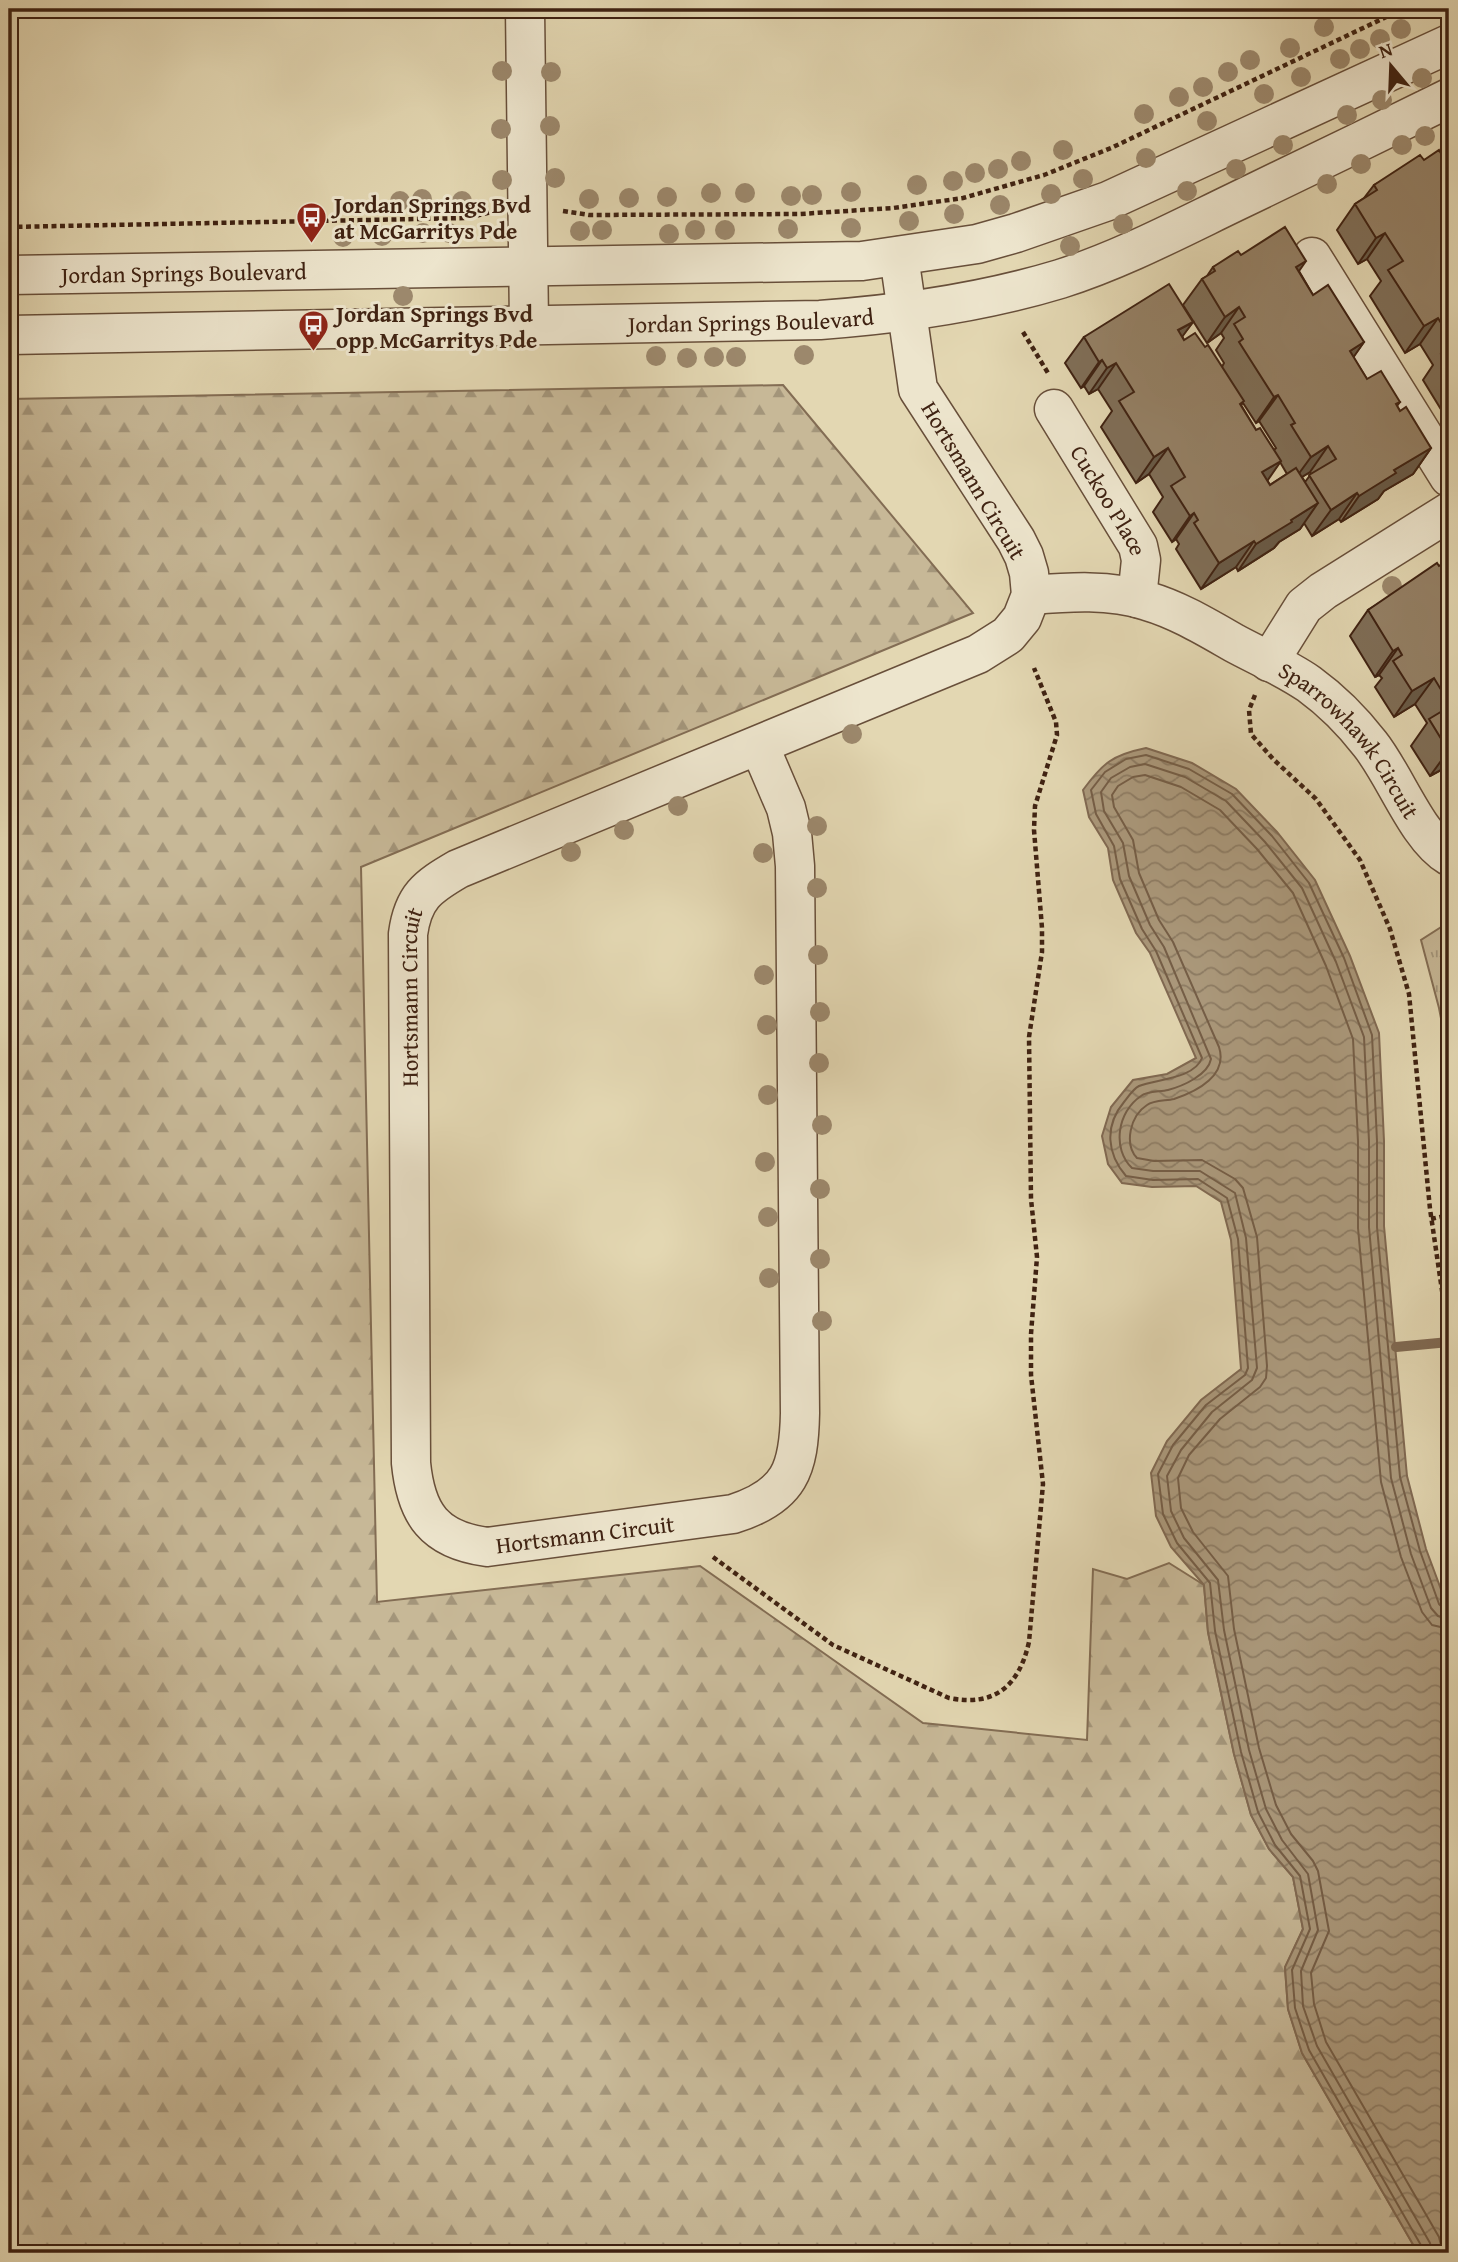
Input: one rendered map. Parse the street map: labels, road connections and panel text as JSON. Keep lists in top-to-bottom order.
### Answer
{
  "streets": {
    "street": [
      "Jordan Springs Boulevard",
      "Hortsmann Circuit",
      "Cuckoo Place",
      "Sparrowhawk Circuit"
    ]
  },
  "crossings": [
    ["Jordan Springs Boulevard", "Hortsmann Circuit"],
    ["Hortsmann Circuit", "Sparrowhawk Circuit"],
    ["Cuckoo Place", "Sparrowhawk Circuit"]
  ],
  "places": {
    "bus stop": ["Jordan Springs Bvd at McGarritys Pde", "Jordan Springs Bvd opp McGarritys Pde"]
  },
  "north": "top"
}
